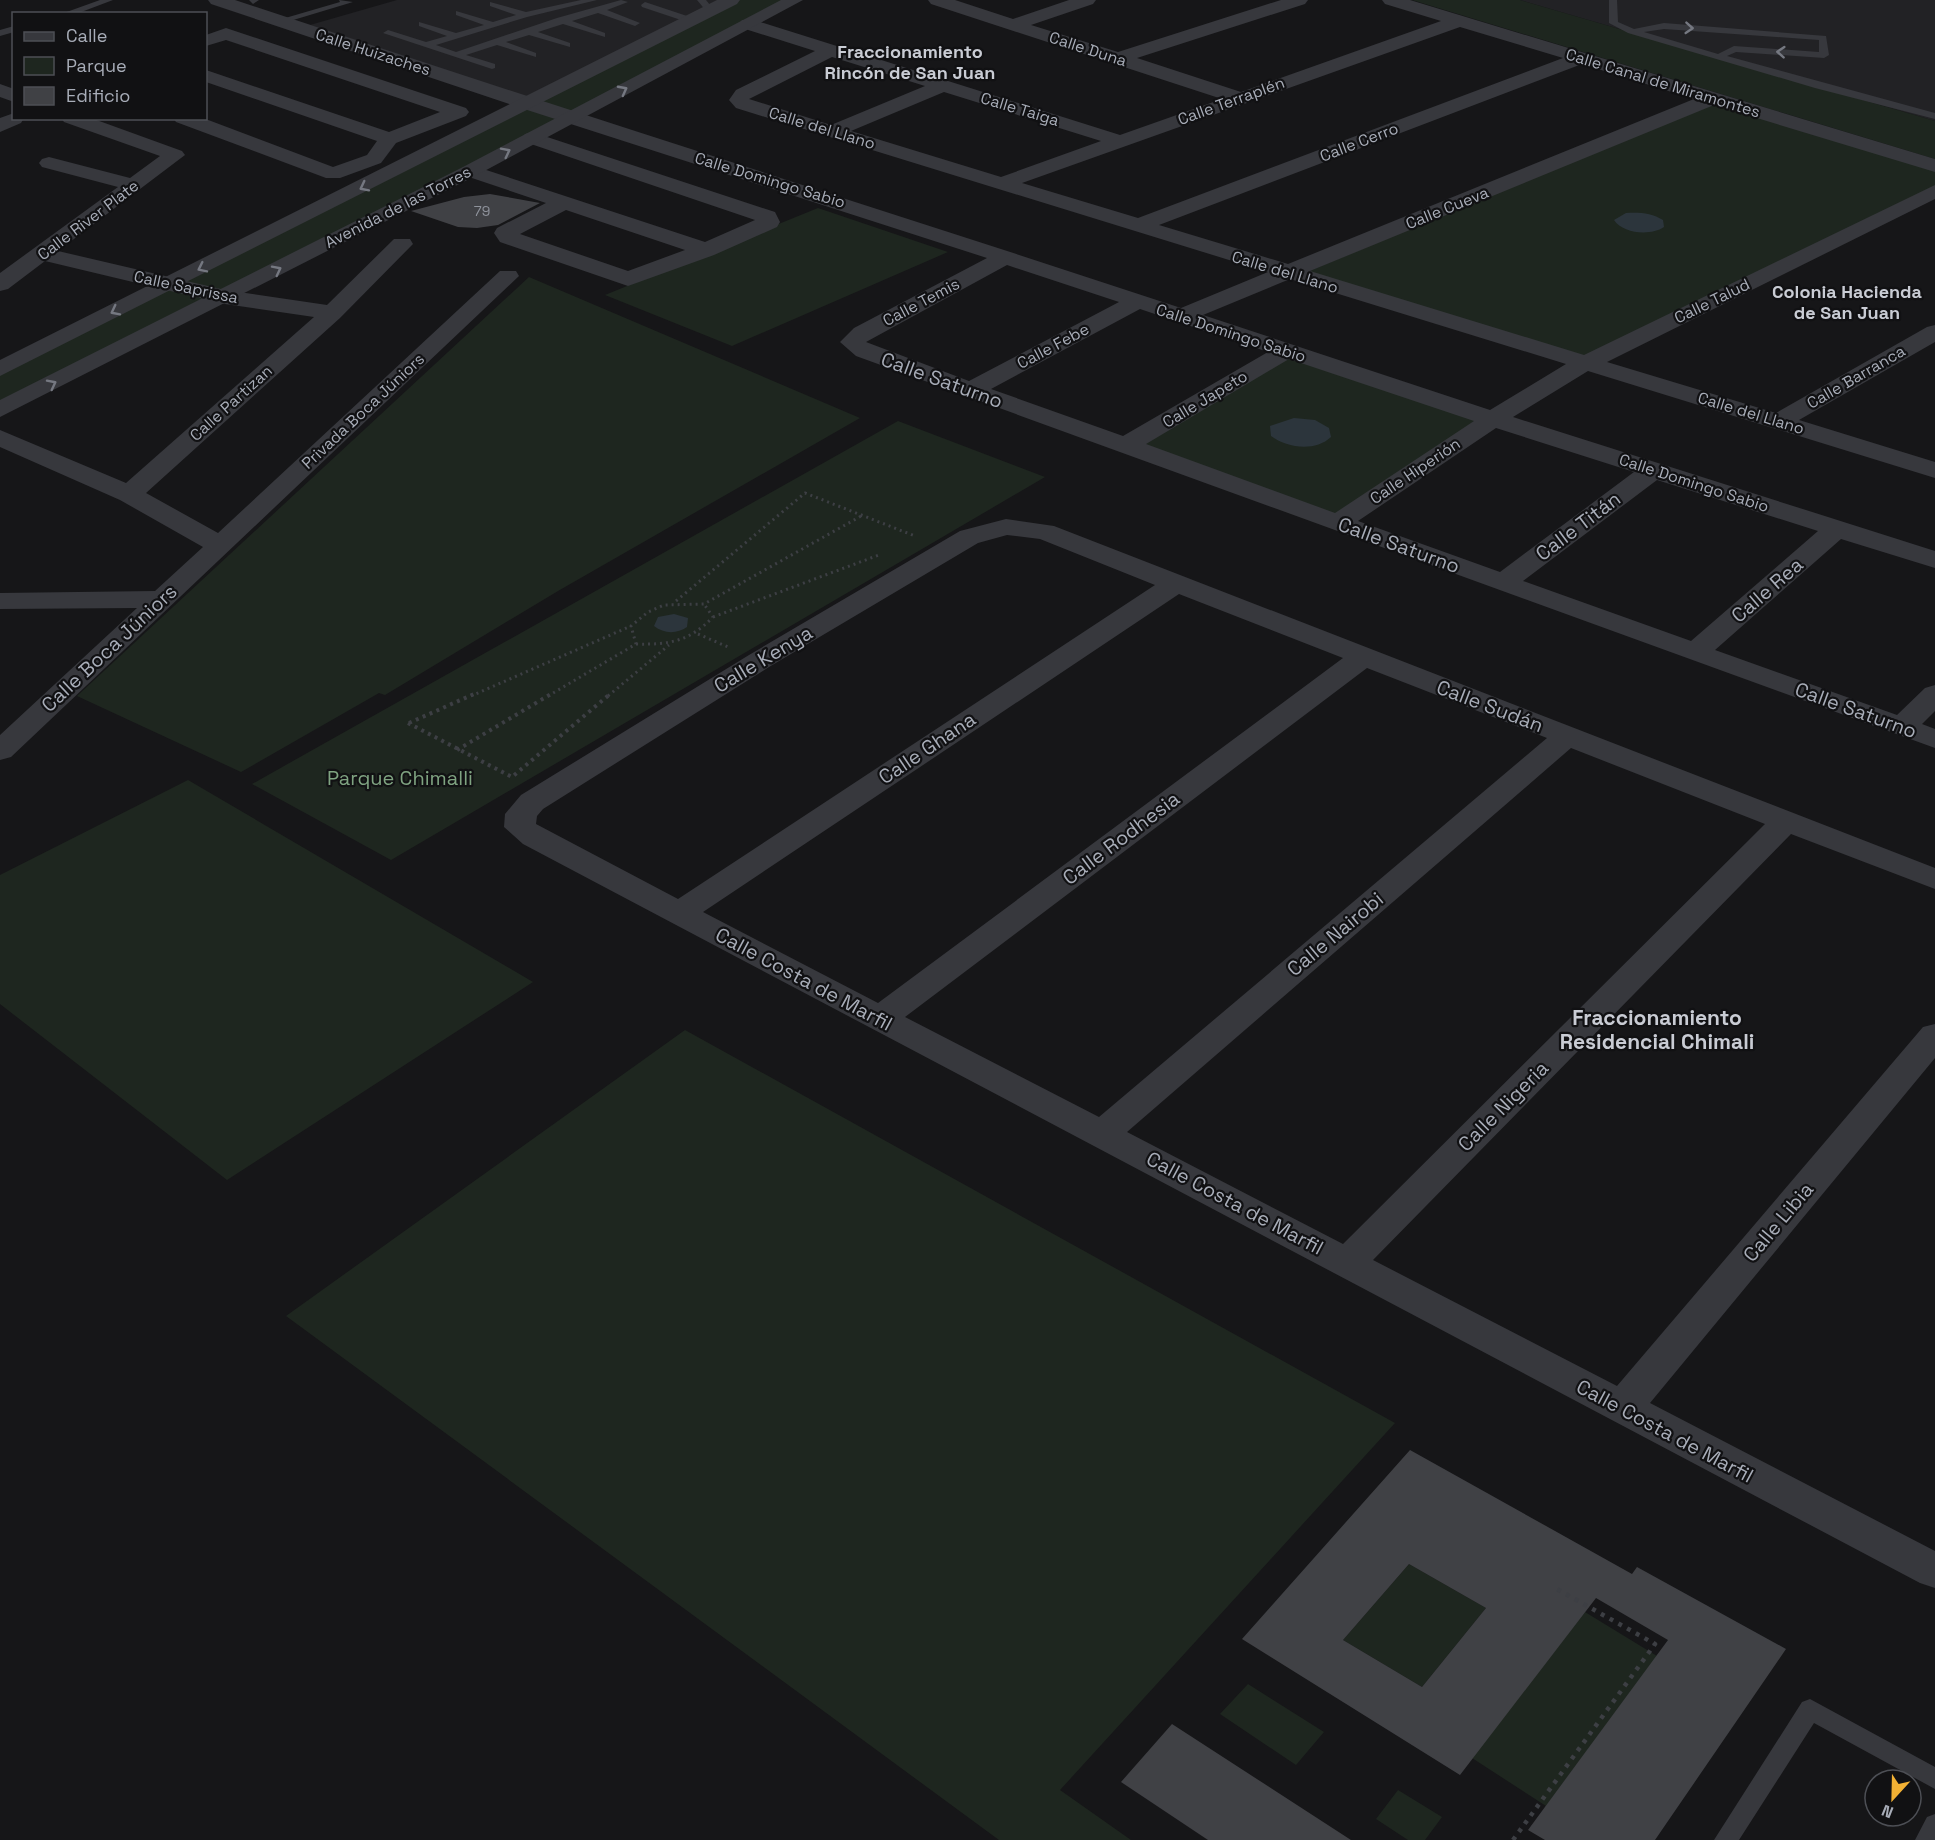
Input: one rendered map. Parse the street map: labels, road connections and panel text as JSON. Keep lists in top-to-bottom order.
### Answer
{
  "streets": {
    "street": [
      "Calle Duna",
      "Calle Huizaches",
      "Calle Canal de Miramontes",
      "Calle Terraplén",
      "Calle Taiga",
      "Calle del Llano",
      "Calle Cerro",
      "Calle Domingo Sabio",
      "Avenida de las Torres",
      "Calle Cueva",
      "Calle River Plate",
      "Calle Saprissa",
      "Calle Talud",
      "Calle Temis",
      "Calle Febe",
      "Calle Barranca",
      "Calle Saturno",
      "Calle Japeto",
      "Calle Partizan",
      "Privada Boca Júniors",
      "Calle Hiperión",
      "Calle Titán",
      "Calle Rea",
      "Calle Boca Júniors",
      "Calle Kenya",
      "Calle Sudán",
      "Calle Ghana",
      "Calle Rodhesia",
      "Calle Nairobi",
      "Calle Costa de Marfil",
      "Calle Nigeria",
      "Calle Libia"
    ]
  },
  "crossings": [
    ["Calle Duna", "Calle Terraplén"],
    ["Calle Huizaches", "Calle Domingo Sabio"],
    ["Calle Huizaches", "Avenida de las Torres"],
    ["Calle Canal de Miramontes", "Calle Terraplén"],
    ["Calle Canal de Miramontes", "Calle Cerro"],
    ["Calle Canal de Miramontes", "Calle Cueva"],
    ["Calle Terraplén", "Calle Taiga"],
    ["Calle Terraplén", "Calle del Llano"],
    ["Calle Taiga", "Calle del Llano"],
    ["Calle Taiga", "Avenida de las Torres"],
    ["Calle del Llano", "Calle Cerro"],
    ["Calle del Llano", "Calle Cueva"],
    ["Calle del Llano", "Calle Talud"],
    ["Calle del Llano", "Calle Barranca"],
    ["Calle Domingo Sabio", "Avenida de las Torres"],
    ["Calle Domingo Sabio", "Calle Cueva"],
    ["Calle Domingo Sabio", "Calle Talud"],
    ["Calle Domingo Sabio", "Calle Temis"],
    ["Calle Domingo Sabio", "Calle Febe"],
    ["Calle Domingo Sabio", "Calle Japeto"],
    ["Calle Domingo Sabio", "Calle Hiperión"],
    ["Calle Domingo Sabio", "Calle Titán"],
    ["Calle Domingo Sabio", "Calle Rea"],
    ["Avenida de las Torres", "Calle Saprissa"],
    ["Calle River Plate", "Calle Saprissa"],
    ["Calle Saprissa", "Calle Partizan"],
    ["Calle Talud", "Calle Hiperión"],
    ["Calle Temis", "Calle Saturno"],
    ["Calle Febe", "Calle Saturno"],
    ["Calle Saturno", "Calle Japeto"],
    ["Calle Saturno", "Calle Hiperión"],
    ["Calle Saturno", "Calle Titán"],
    ["Calle Saturno", "Calle Rea"],
    ["Privada Boca Júniors", "Calle Boca Júniors"],
    ["Calle Kenya", "Calle Sudán"],
    ["Calle Kenya", "Calle Costa de Marfil"],
    ["Calle Sudán", "Calle Ghana"],
    ["Calle Sudán", "Calle Rodhesia"],
    ["Calle Sudán", "Calle Nairobi"],
    ["Calle Sudán", "Calle Nigeria"],
    ["Calle Ghana", "Calle Costa de Marfil"],
    ["Calle Rodhesia", "Calle Costa de Marfil"],
    ["Calle Nairobi", "Calle Costa de Marfil"],
    ["Calle Costa de Marfil", "Calle Nigeria"],
    ["Calle Costa de Marfil", "Calle Libia"]
  ],
  "districts": ["Fraccionamiento Rincón de San Juan", "Colonia Hacienda de San Juan", "Fraccionamiento Residencial Chimali"],
  "parks": ["Parque Chimalli"],
  "house_numbers": ["79"],
  "legend": ["Calle", "Parque", "Edificio"],
  "north": "bottom"
}
